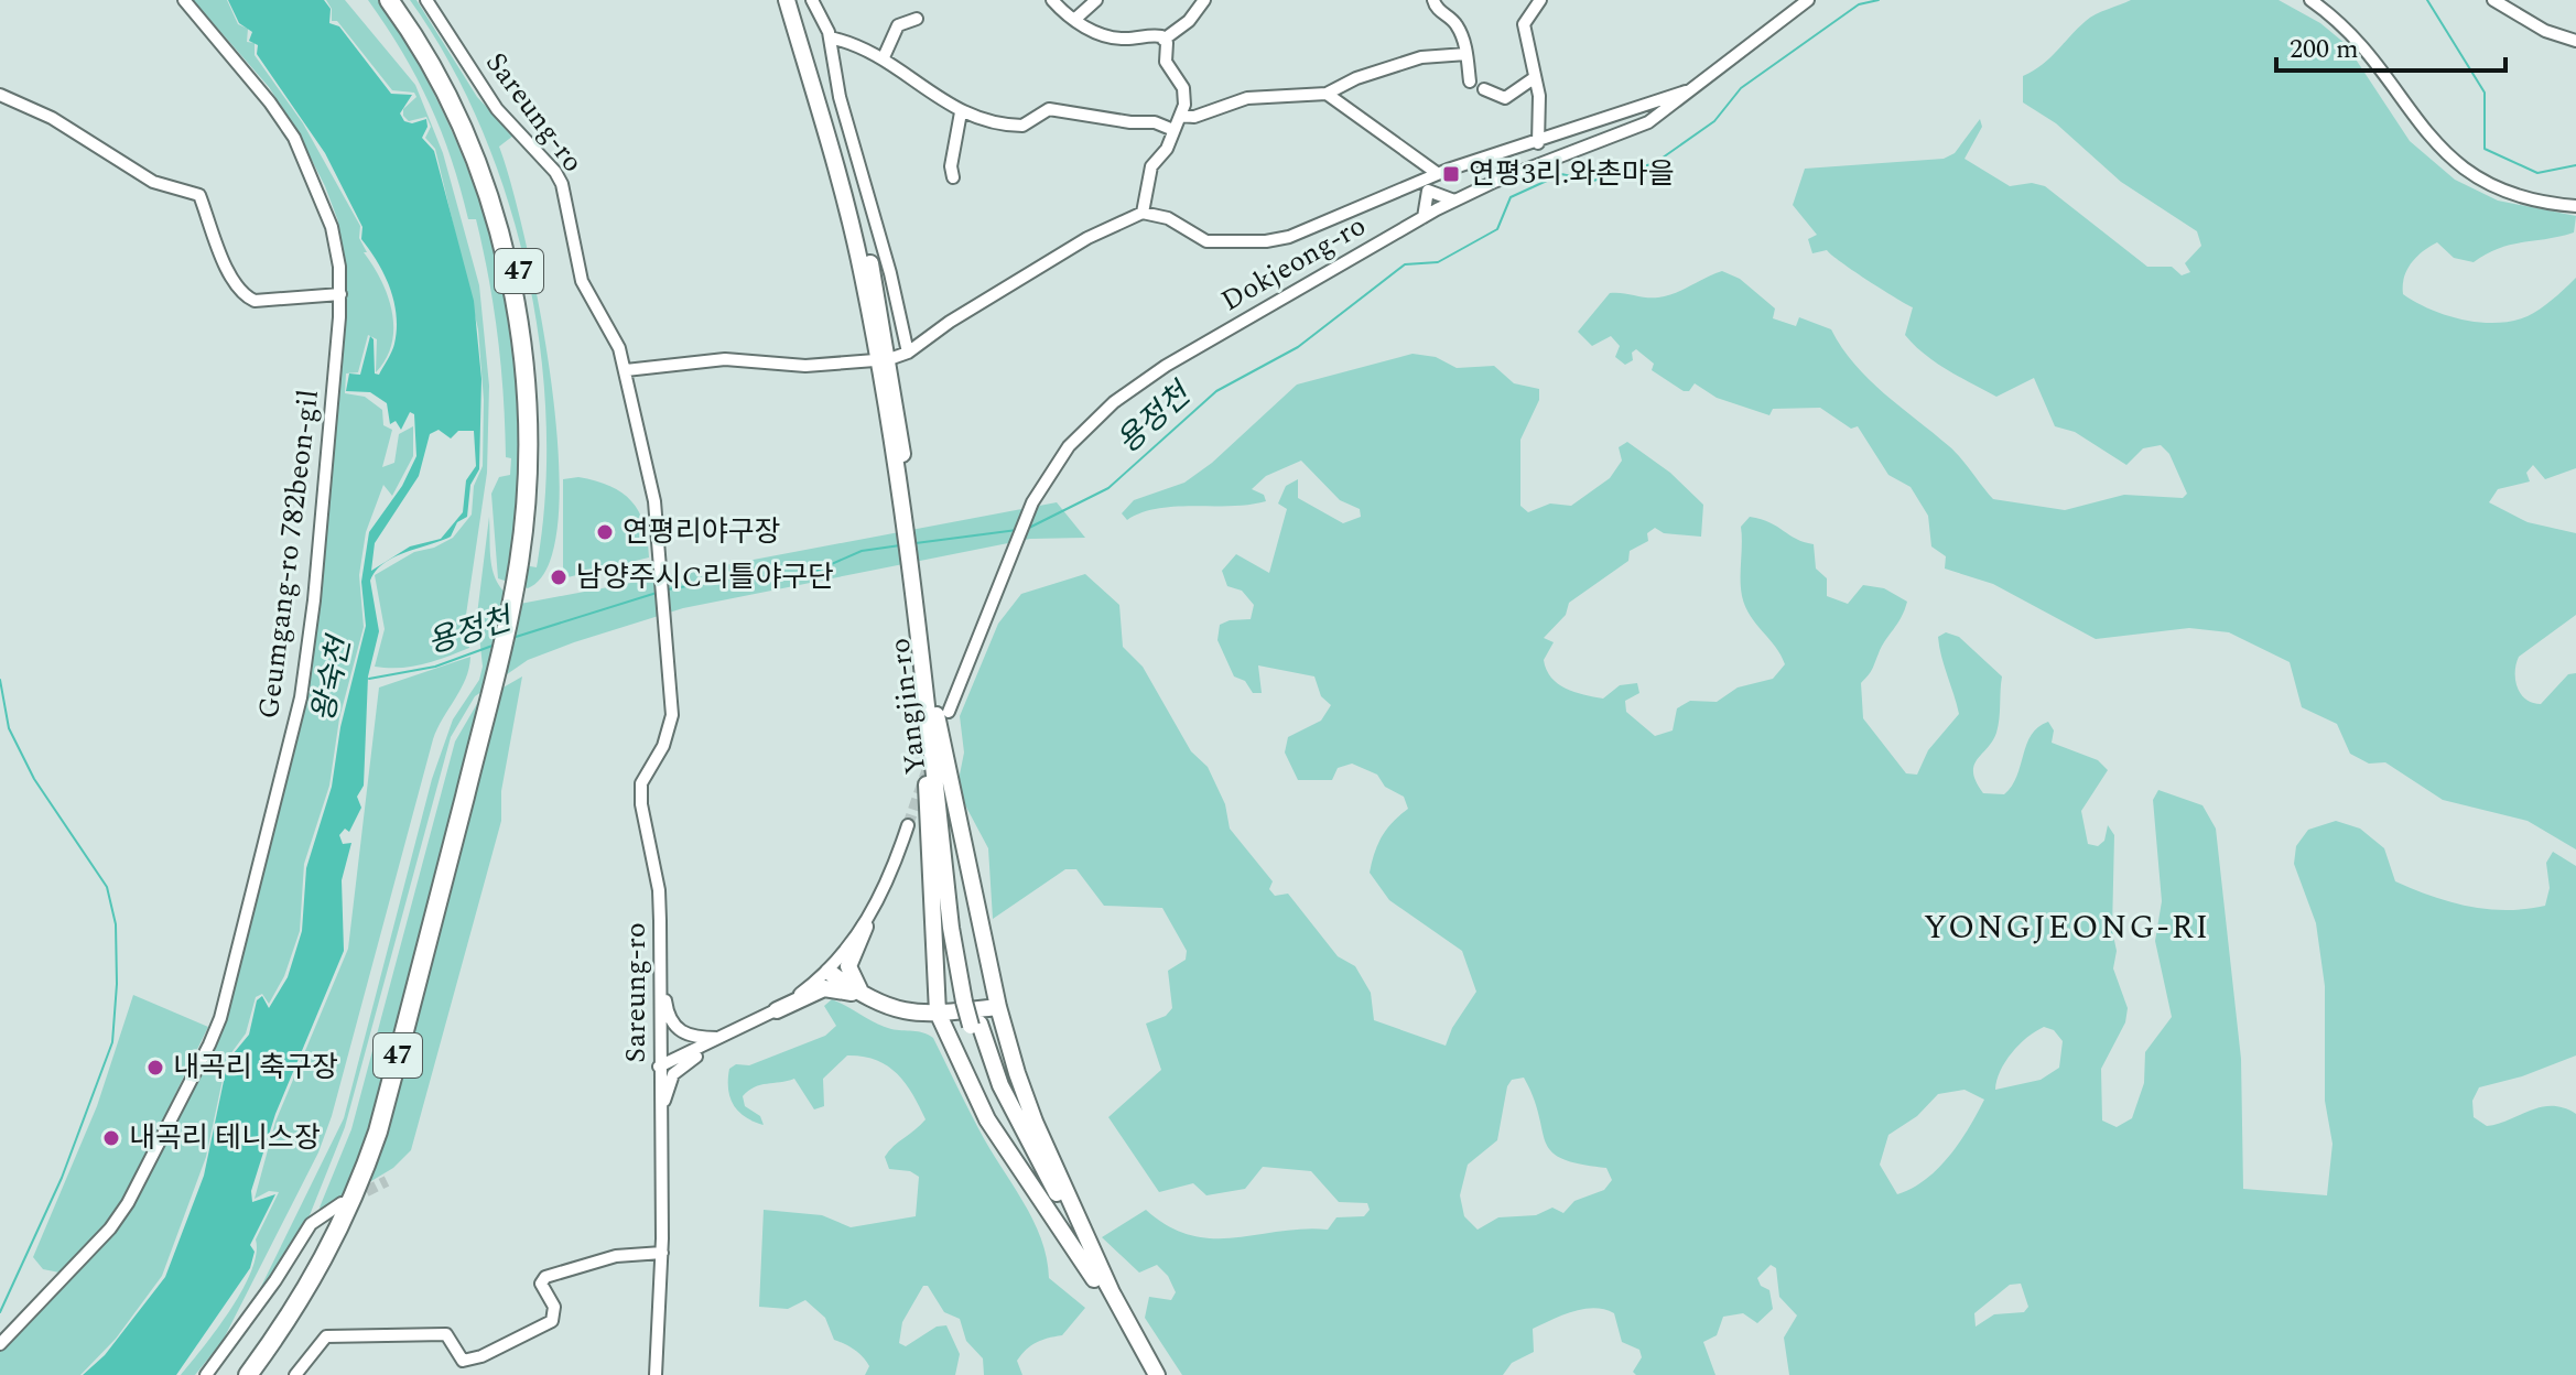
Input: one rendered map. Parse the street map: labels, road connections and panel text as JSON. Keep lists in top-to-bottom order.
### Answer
{
  "streets": {
    "highway": ["47"],
    "main road": ["Yangjin-ro"],
    "street": ["Sareung-ro", "Dokjeong-ro", "Geumgang-ro 782beon-gil"]
  },
  "crossings": [
    ["Dokjeong-ro", "Yangjin-ro"]
  ],
  "districts": ["YONGJEONG-RI"],
  "water": ["용정천", "왕숙천"],
  "places": {
    "transit": ["연평3리.와촌마을"],
    "other": [
      "연평리야구장",
      "남양주시C리틀야구단",
      "내곡리 축구장",
      "내곡리 테니스장"
    ]
  },
  "scale_bar": "200 m"
}
